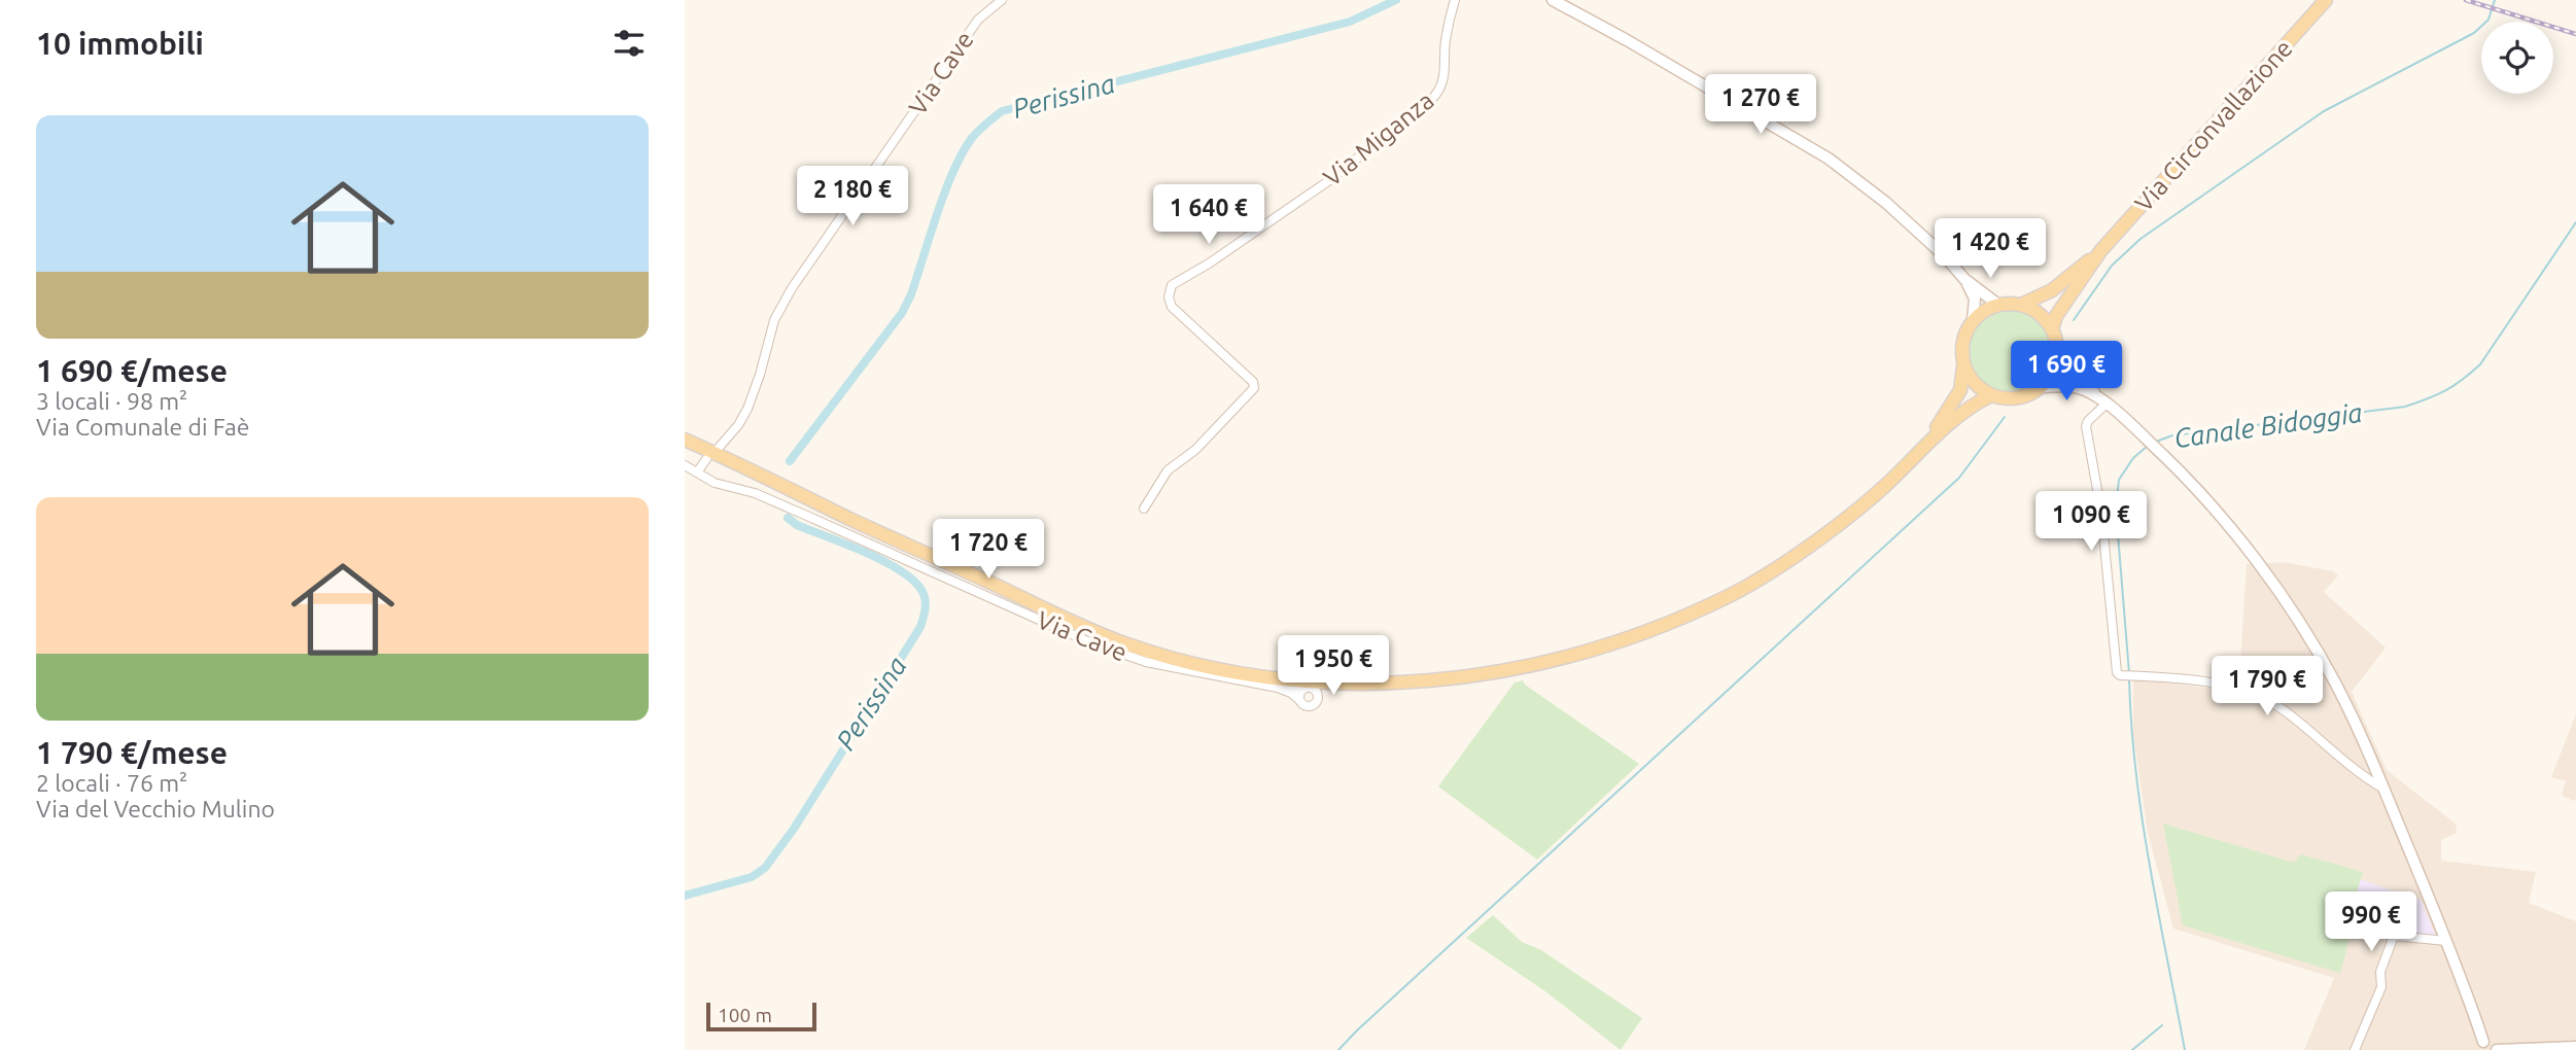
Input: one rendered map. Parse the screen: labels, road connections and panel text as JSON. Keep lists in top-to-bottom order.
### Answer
{
  "streets": {
    "main road": ["Via Circonvallazione"],
    "street": ["Via Cave", "Via Miganza"]
  },
  "water": ["Perissina", "Canale Bidoggia"],
  "scale_bar": "100 m",
  "page": {
    "heading": "10 immobili",
    "price": [
      "1 270 €",
      "2 180 €",
      "1 640 €",
      "1 420 €",
      "1 690 €",
      "1 090 €",
      "1 720 €",
      "1 950 €",
      "1 790 €",
      "990 €"
    ],
    "list": [
      {
        "name": "1 690 €/mese",
        "note": "3 locali · 98 m² · Via Comunale di Faè"
      },
      {
        "name": "1 790 €/mese",
        "note": "2 locali · 76 m² · Via del Vecchio Mulino"
      }
    ],
    "scale": "100 m"
  }
}
